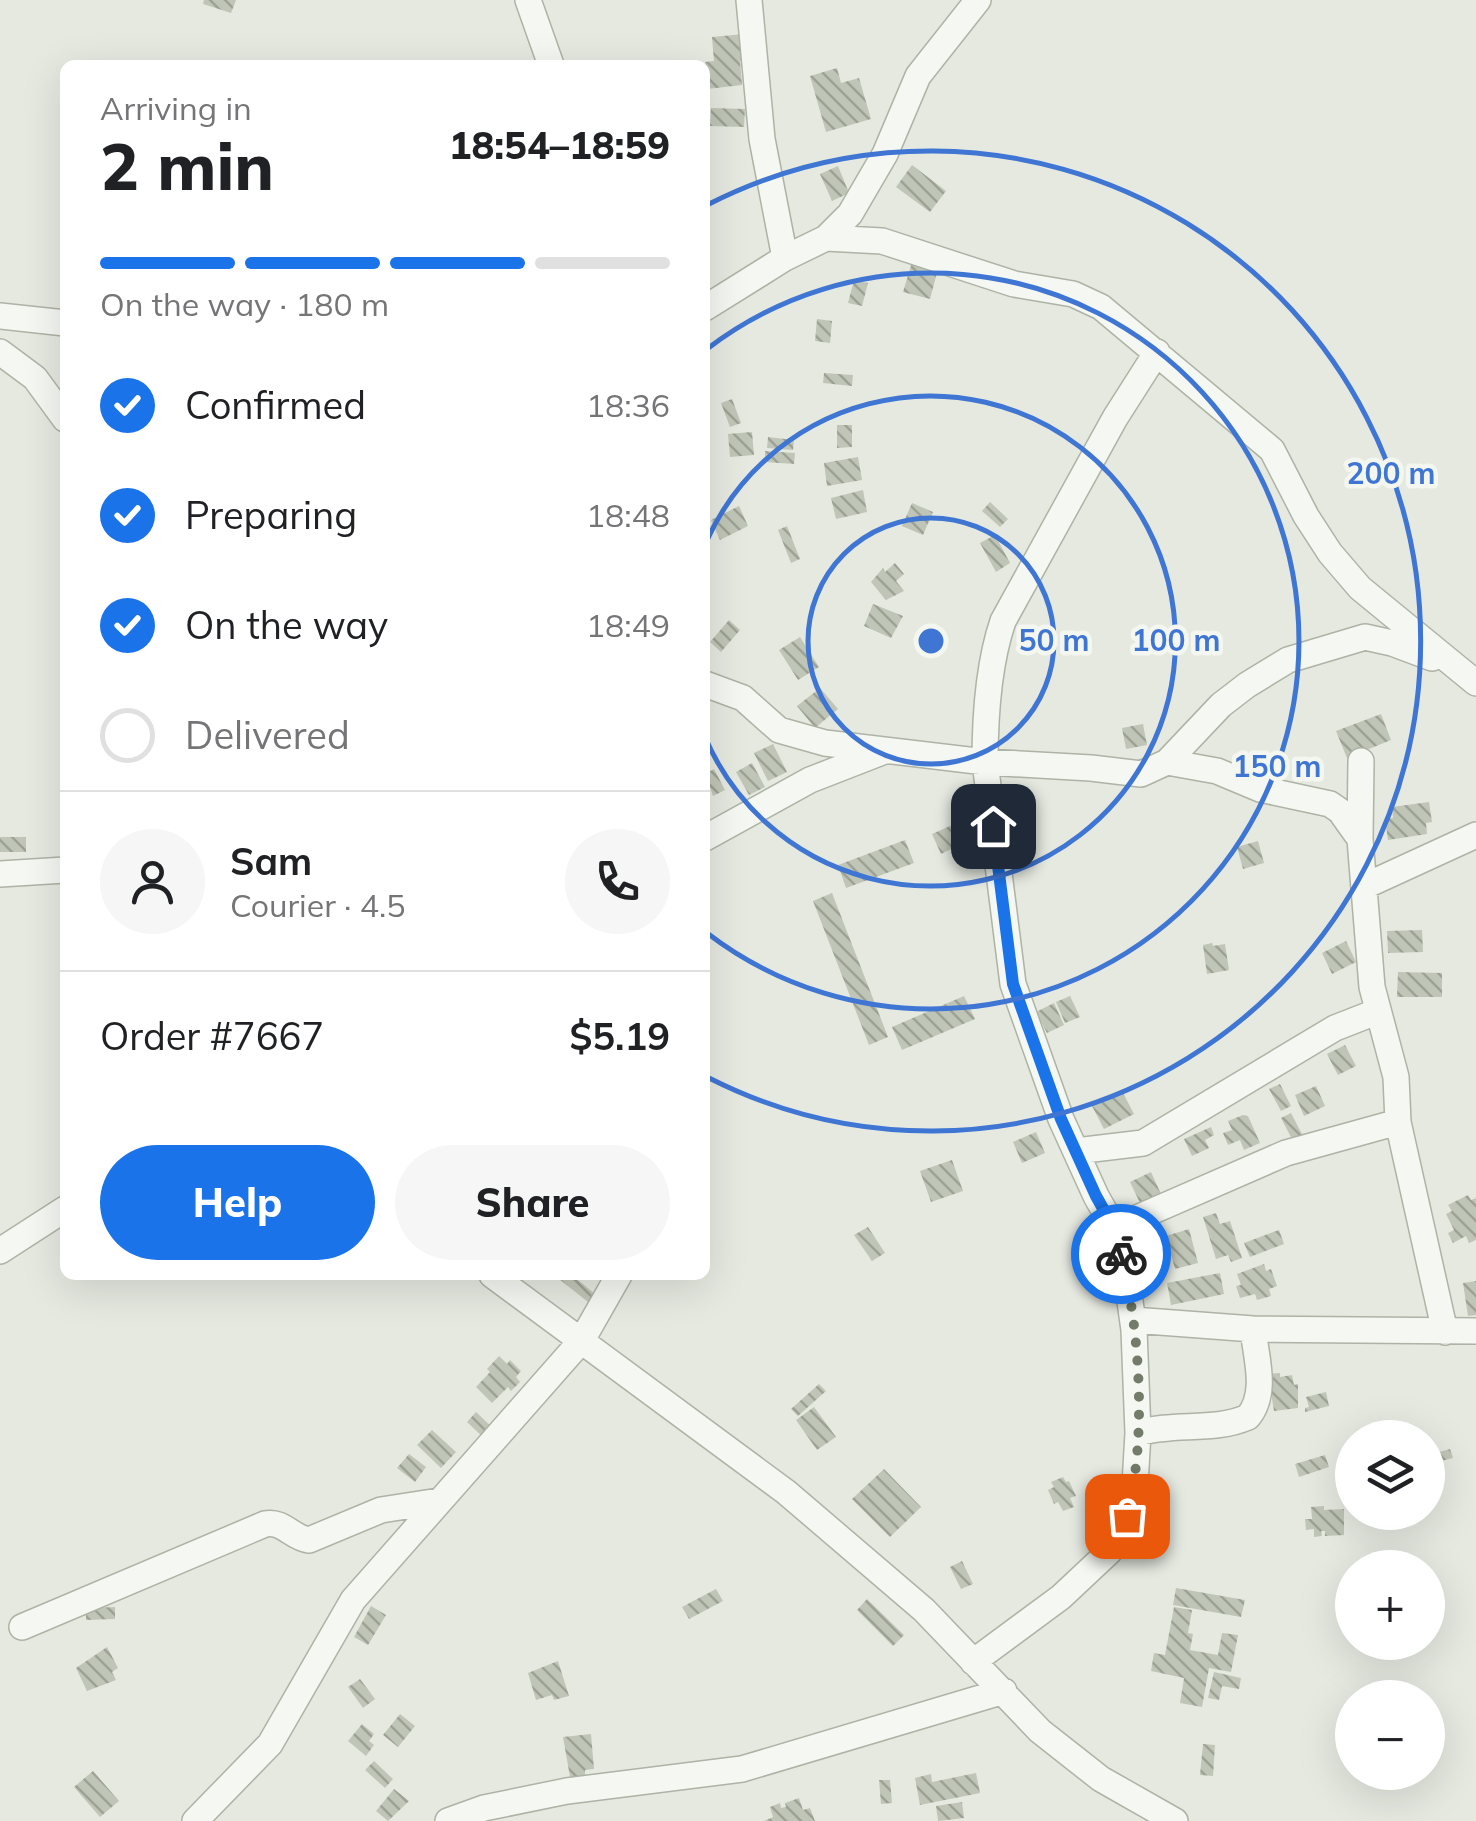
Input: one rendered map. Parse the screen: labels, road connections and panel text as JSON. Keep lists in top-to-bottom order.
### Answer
{
  "page": {
    "heading": ["2 min", "Arriving in", "18:54–18:59"],
    "panel": [
      "Sam",
      "Courier · 4.5",
      "Order #7667",
      "$5.19"
    ],
    "bar": "On the way · 180 m",
    "list": [
      ["Confirmed", "18:36"],
      ["Preparing", "18:48"],
      ["On the way", "18:49"],
      "Delivered"
    ],
    "buttons": ["Help", "Share"],
    "map_buttons": ["+", "−"]
  },
  "rings": [
    "200 m",
    "50 m",
    "100 m",
    "150 m"
  ]
}
